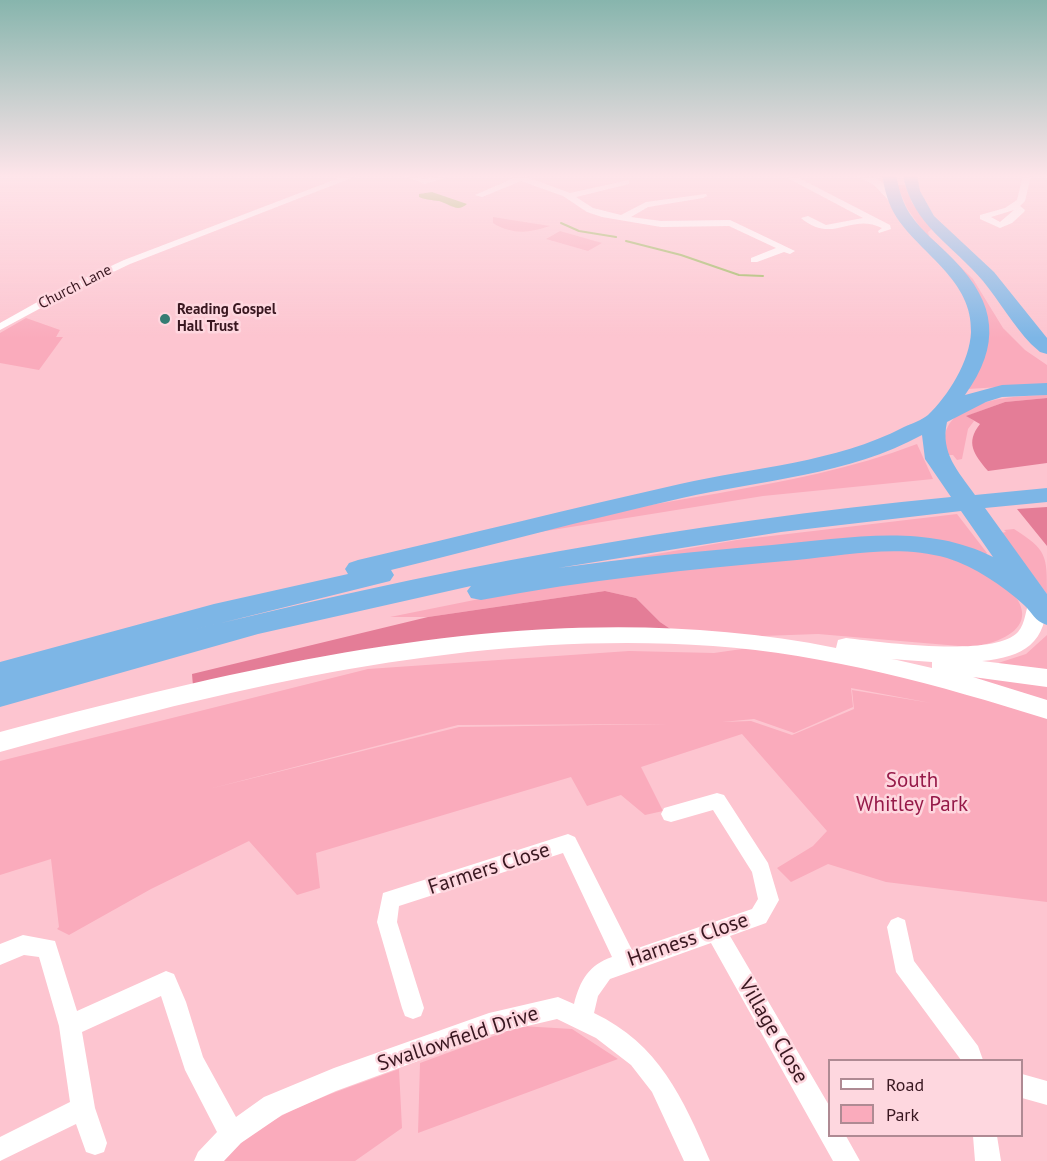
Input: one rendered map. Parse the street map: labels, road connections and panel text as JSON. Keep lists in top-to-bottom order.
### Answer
{
  "streets": {
    "street": [
      "Church Lane",
      "Farmers Close",
      "Harness Close",
      "Village Close",
      "Swallowfield Drive"
    ]
  },
  "crossings": [
    ["Farmers Close", "Harness Close"],
    ["Harness Close", "Village Close"],
    ["Harness Close", "Swallowfield Drive"]
  ],
  "parks": ["South Whitley Park"],
  "places": ["Reading Gospel Hall Trust"],
  "legend": ["Road", "Park"]
}
